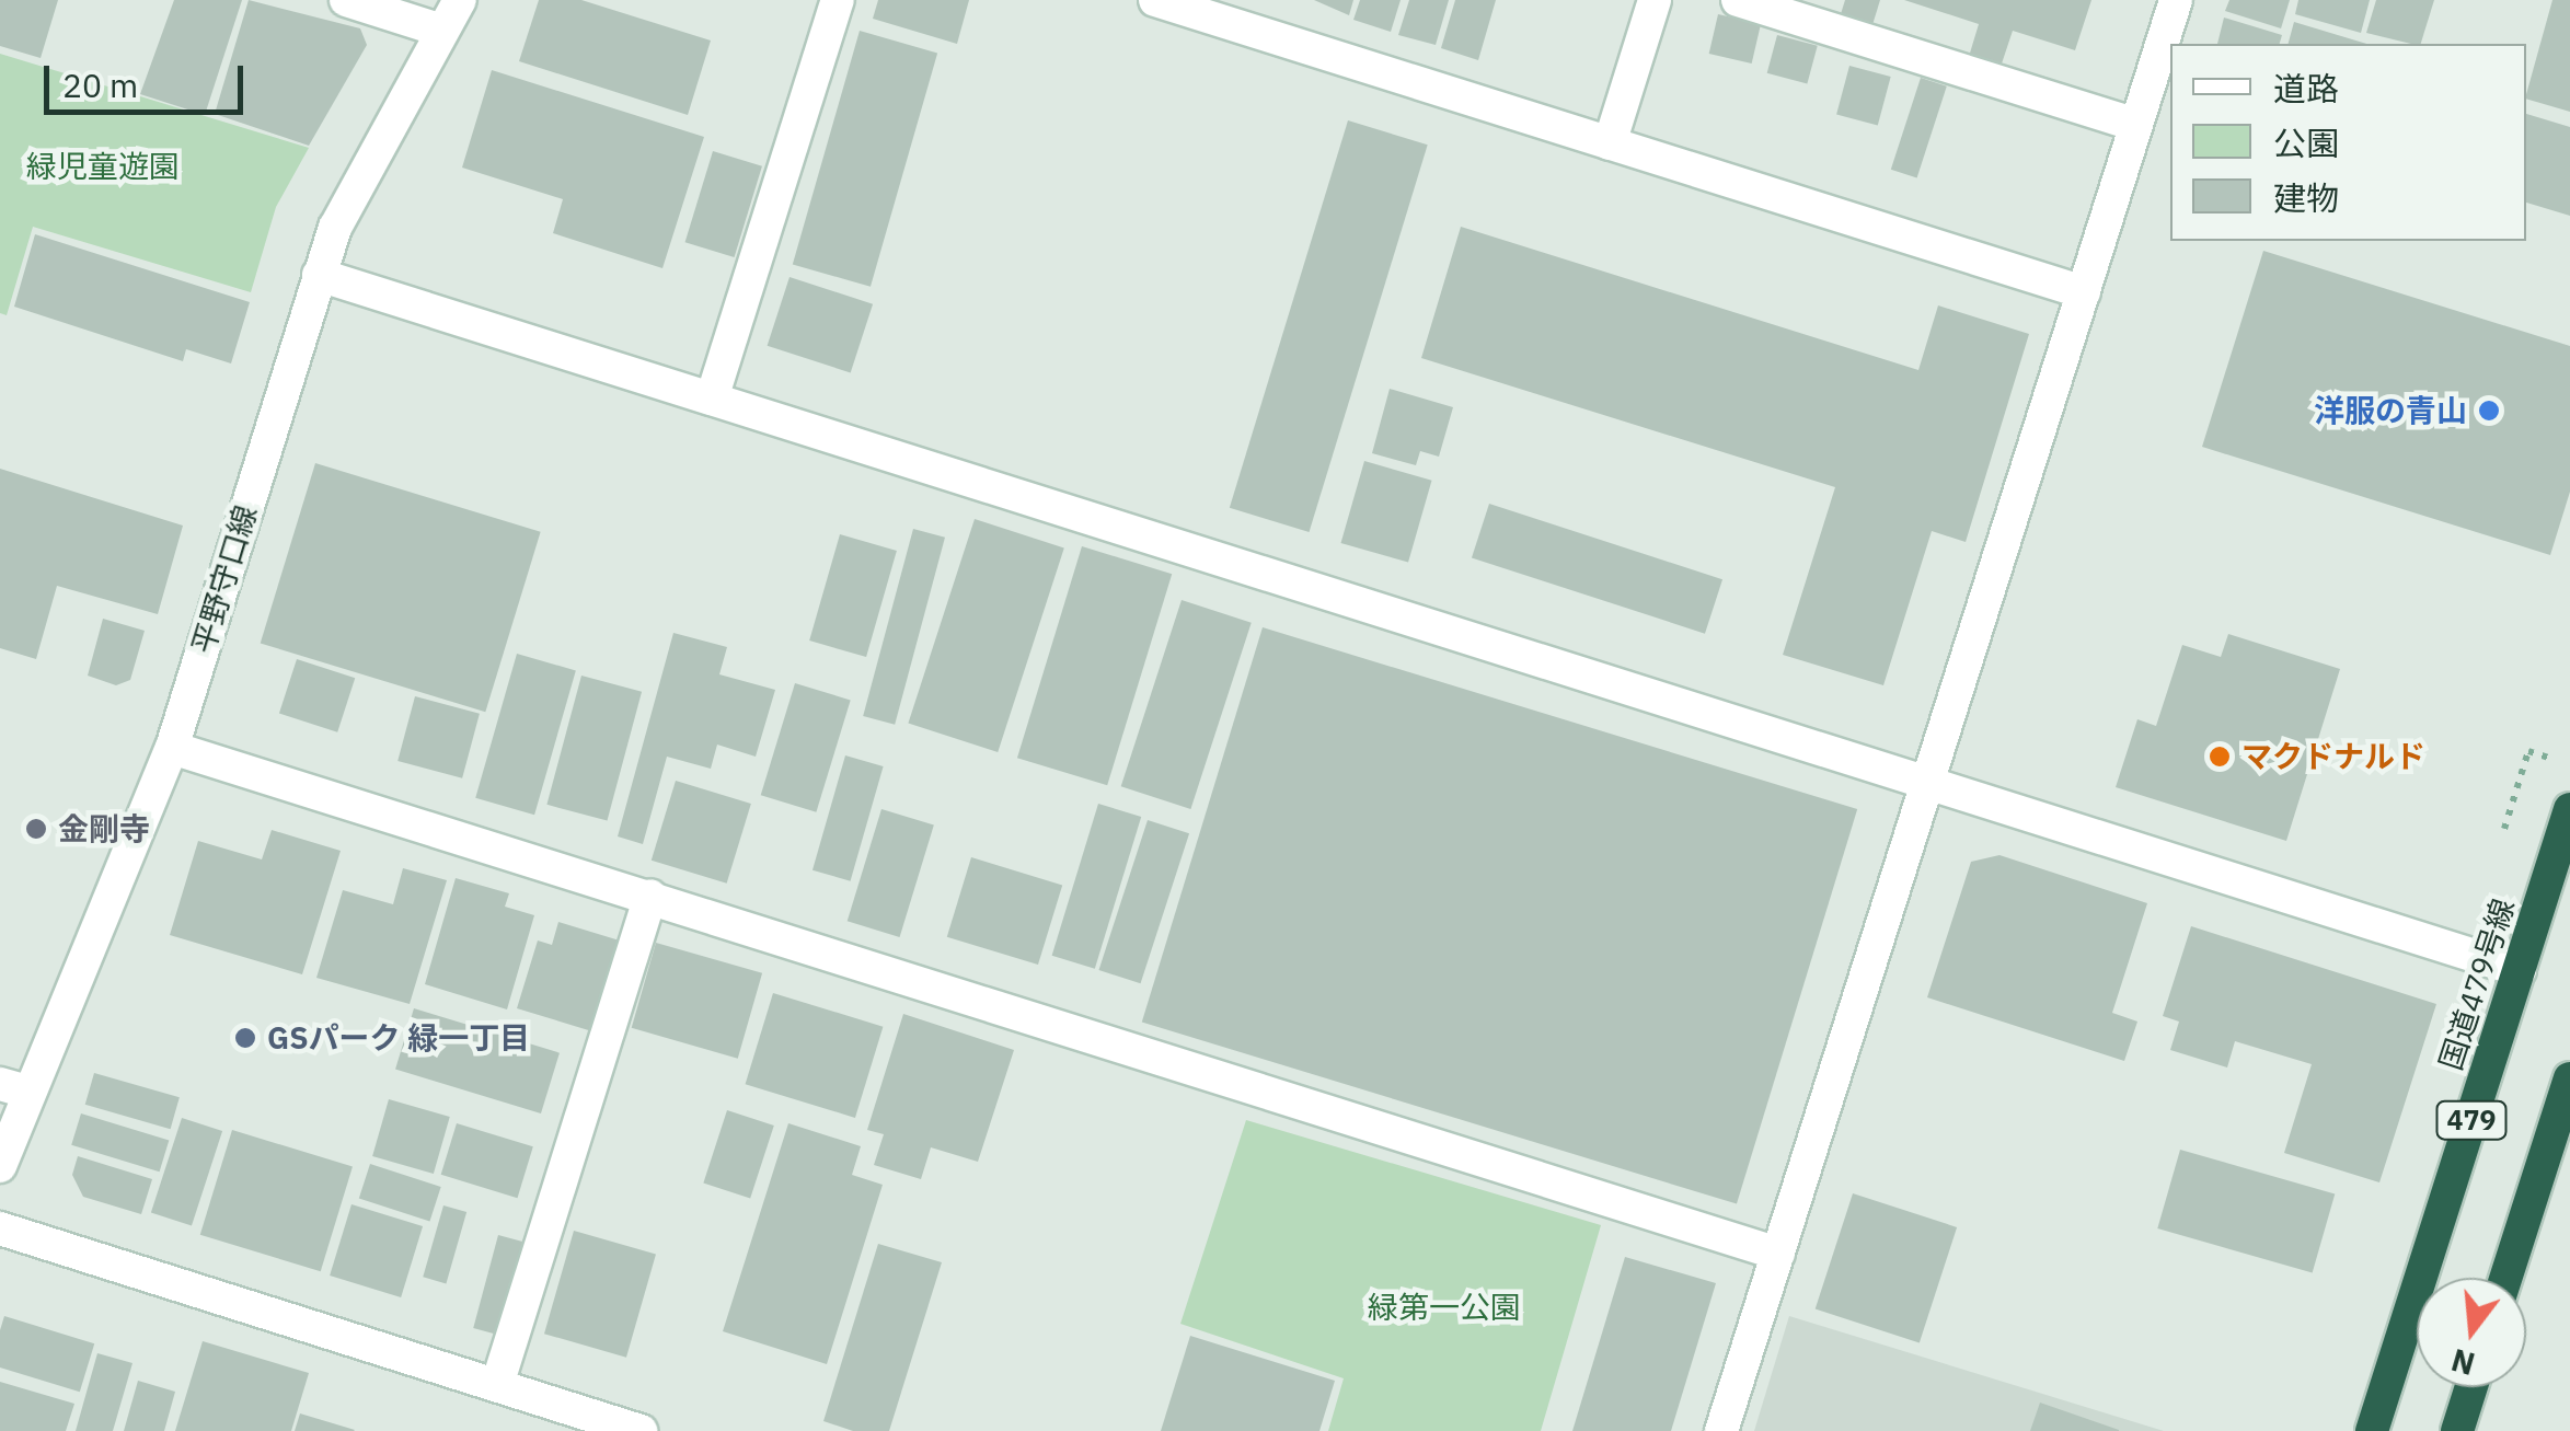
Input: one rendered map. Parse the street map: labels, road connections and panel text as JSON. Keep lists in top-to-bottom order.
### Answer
{
  "streets": {
    "highway": ["国道479号線", "479"],
    "street": ["平野守口線"]
  },
  "parks": ["緑児童遊園", "緑第一公園"],
  "places": [
    "洋服の青山",
    "マクドナルド",
    "金剛寺",
    "GSパーク 緑一丁目"
  ],
  "legend": ["道路", "公園", "建物"],
  "scale_bar": "20 m",
  "north": "bottom"
}
